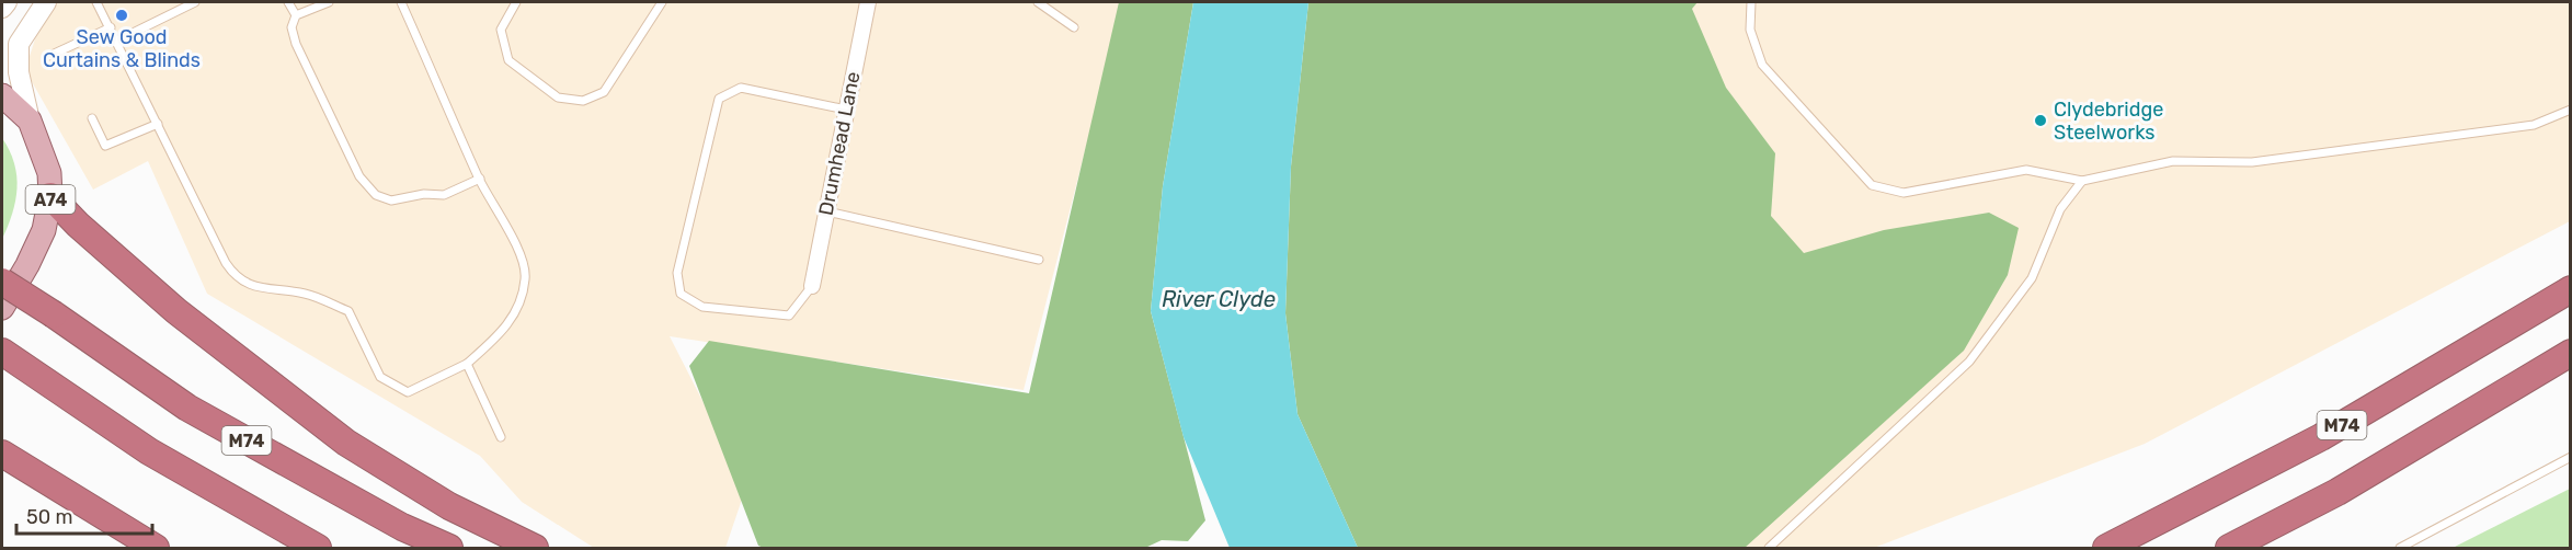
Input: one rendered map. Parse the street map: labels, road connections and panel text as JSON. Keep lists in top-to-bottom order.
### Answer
{
  "streets": {
    "highway": ["M74"],
    "main road": ["A74"],
    "street": ["Drumhead Lane"]
  },
  "water": ["River Clyde"],
  "places": ["Sew Good Curtains & Blinds", "Clydebridge Steelworks"],
  "scale_bar": "50 m"
}
